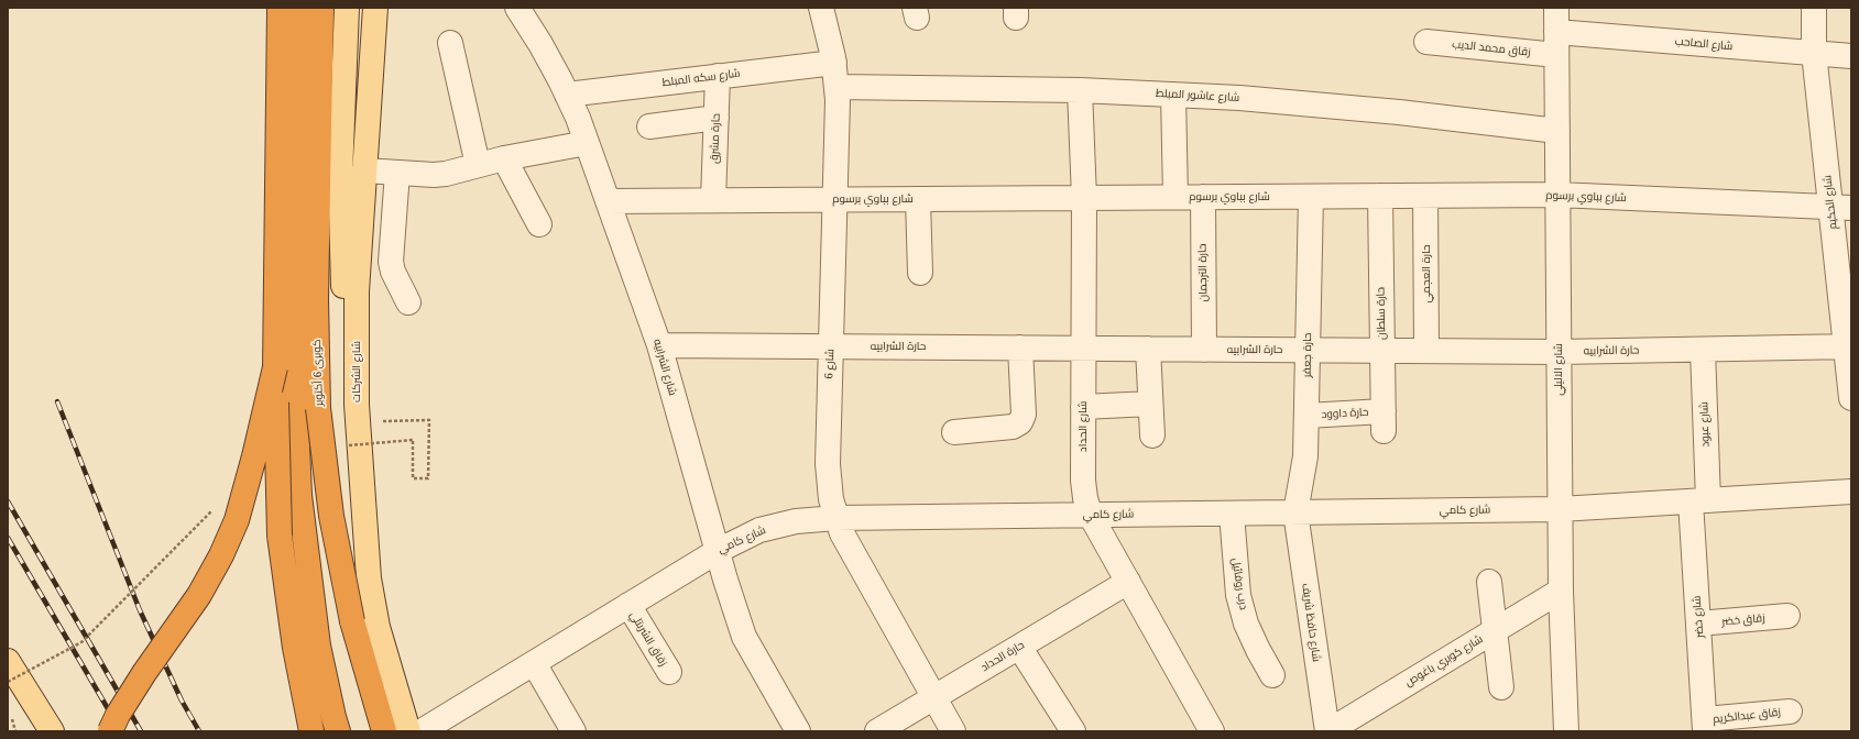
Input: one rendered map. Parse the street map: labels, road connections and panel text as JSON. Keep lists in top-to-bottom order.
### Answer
{
  "streets": {
    "highway": ["كوبرى 6 أكتوبر"],
    "main road": ["شارع الشركات"],
    "street": [
      "شارع الصاحب",
      "زقاق محمد الديب",
      "شارع سكه المبلط",
      "شارع عاشور المبلط",
      "حارة مشرق",
      "شارع بباوي برسوم",
      "شارع الحكيم",
      "حارة الترجمان",
      "حارة العجمي",
      "حارة سلطان",
      "حارة الشرابيه",
      "حارة جعفر",
      "شارع 6",
      "شارع الشرابيه",
      "شارع الاليلي",
      "حارة داوود",
      "شارع عبود",
      "شارع الحداد",
      "شارع كامي",
      "درب روفائيل",
      "شارع خضر",
      "زقاق خضر",
      "شارع حافظ شريف",
      "زقاق الشربتلي",
      "حارة الحداد",
      "شارع كوبري باغوص",
      "زقاق عبدالكريم"
    ]
  },
  "crossings": [
    ["شارع الصاحب", "شارع الحكيم"],
    ["شارع الصاحب", "شارع الاليلي"],
    ["زقاق محمد الديب", "شارع الاليلي"],
    ["شارع سكه المبلط", "حارة مشرق"],
    ["شارع سكه المبلط", "شارع 6"],
    ["شارع سكه المبلط", "شارع الشرابيه"],
    ["شارع عاشور المبلط", "شارع 6"],
    ["شارع عاشور المبلط", "شارع الاليلي"],
    ["شارع عاشور المبلط", "شارع الحداد"],
    ["حارة مشرق", "شارع بباوي برسوم"],
    ["شارع بباوي برسوم", "شارع الحكيم"],
    ["شارع بباوي برسوم", "حارة الترجمان"],
    ["شارع بباوي برسوم", "حارة العجمي"],
    ["شارع بباوي برسوم", "حارة سلطان"],
    ["شارع بباوي برسوم", "حارة جعفر"],
    ["شارع بباوي برسوم", "شارع 6"],
    ["شارع بباوي برسوم", "شارع الشرابيه"],
    ["شارع بباوي برسوم", "شارع الاليلي"],
    ["شارع بباوي برسوم", "شارع الحداد"],
    ["شارع الحكيم", "حارة الشرابيه"],
    ["حارة الترجمان", "حارة الشرابيه"],
    ["حارة العجمي", "حارة الشرابيه"],
    ["حارة سلطان", "حارة الشرابيه"],
    ["حارة سلطان", "حارة داوود"],
    ["حارة الشرابيه", "حارة جعفر"],
    ["حارة الشرابيه", "شارع 6"],
    ["حارة الشرابيه", "شارع الشرابيه"],
    ["حارة الشرابيه", "شارع الاليلي"],
    ["حارة الشرابيه", "شارع عبود"],
    ["حارة الشرابيه", "شارع الحداد"],
    ["حارة جعفر", "حارة داوود"],
    ["حارة جعفر", "شارع كامي"],
    ["حارة جعفر", "شارع حافظ شريف"],
    ["شارع 6", "شارع كامي"],
    ["شارع 6", "حارة الحداد"],
    ["شارع الشرابيه", "شارع كامي"],
    ["شارع الاليلي", "شارع كامي"],
    ["شارع الاليلي", "شارع كوبري باغوص"],
    ["شارع عبود", "شارع كامي"],
    ["شارع عبود", "شارع خضر"],
    ["شارع الحداد", "شارع كامي"],
    ["شارع الحداد", "حارة الحداد"],
    ["شارع كامي", "درب روفائيل"],
    ["شارع كامي", "شارع خضر"],
    ["شارع كامي", "شارع حافظ شريف"],
    ["شارع كامي", "زقاق الشربتلي"],
    ["شارع خضر", "زقاق خضر"],
    ["شارع خضر", "زقاق عبدالكريم"],
    ["شارع حافظ شريف", "شارع كوبري باغوص"]
  ]
}
